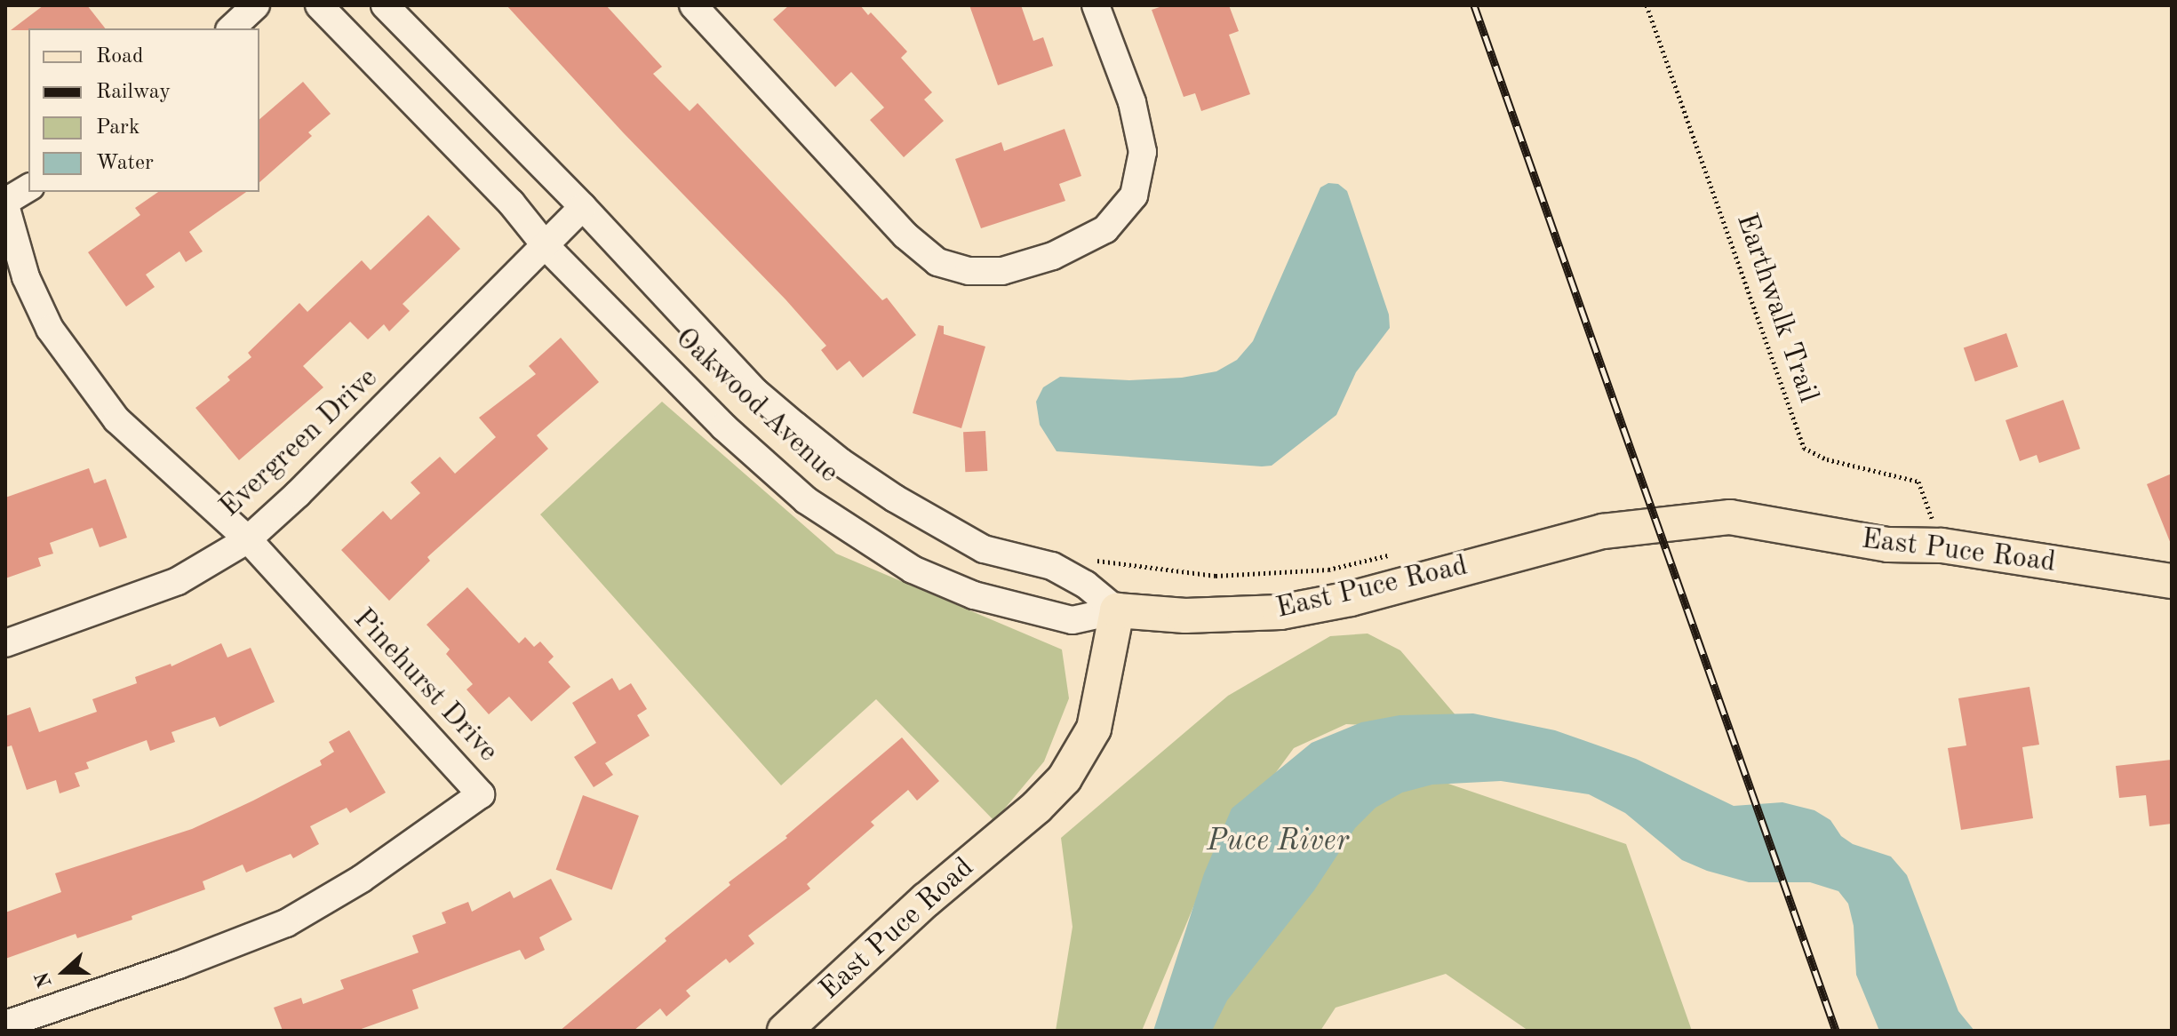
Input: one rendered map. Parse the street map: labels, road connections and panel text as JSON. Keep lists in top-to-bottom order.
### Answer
{
  "streets": {
    "main road": ["East Puce Road"],
    "street": ["Oakwood Avenue", "Evergreen Drive", "Pinehurst Drive"],
    "path": ["Earthwalk Trail"]
  },
  "crossings": [
    ["Earthwalk Trail", "East Puce Road"],
    ["Oakwood Avenue", "Evergreen Drive"],
    ["Oakwood Avenue", "East Puce Road"],
    ["Evergreen Drive", "Pinehurst Drive"]
  ],
  "water": ["Puce River"],
  "legend": [
    "Road",
    "Railway",
    "Park",
    "Water"
  ],
  "north": "left"
}
